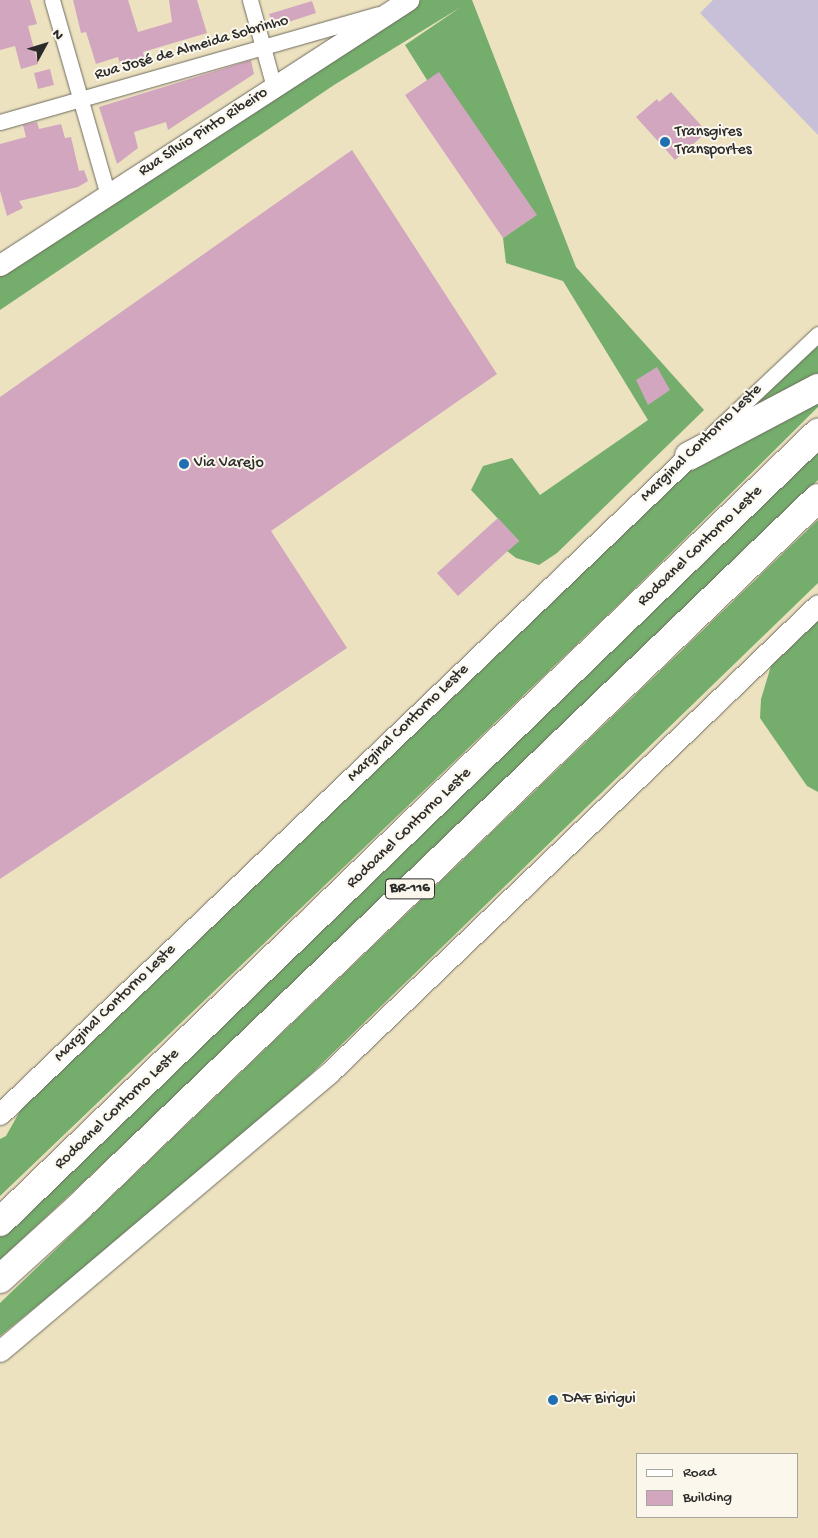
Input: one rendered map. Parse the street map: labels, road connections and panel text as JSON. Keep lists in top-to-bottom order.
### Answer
{
  "streets": {
    "highway": ["Rodoanel Contorno Leste", "BR-116"],
    "main road": ["Rua Sílvio Pinto Ribeiro", "Marginal Contorno Leste"],
    "street": ["Rua José de Almeida Sobrinho"]
  },
  "crossings": [
    ["Rua José de Almeida Sobrinho", "Rua Sílvio Pinto Ribeiro"]
  ],
  "places": ["Transgires Transportes", "Via Varejo", "DAF Birigui"],
  "legend": ["Road", "Building"],
  "north": "top right"
}
